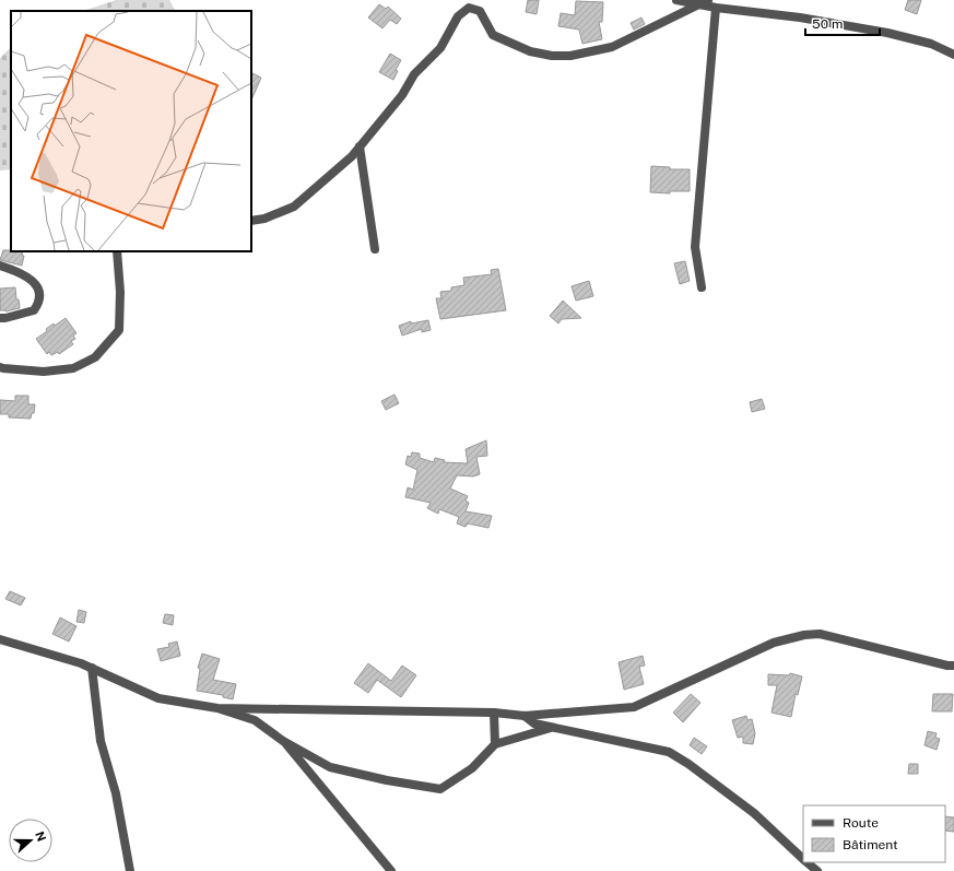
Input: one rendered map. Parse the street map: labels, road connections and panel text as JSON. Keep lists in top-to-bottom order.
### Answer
{
  "legend": ["Route", "Bâtiment"],
  "scale_bar": "50 m",
  "north": "right"
}
